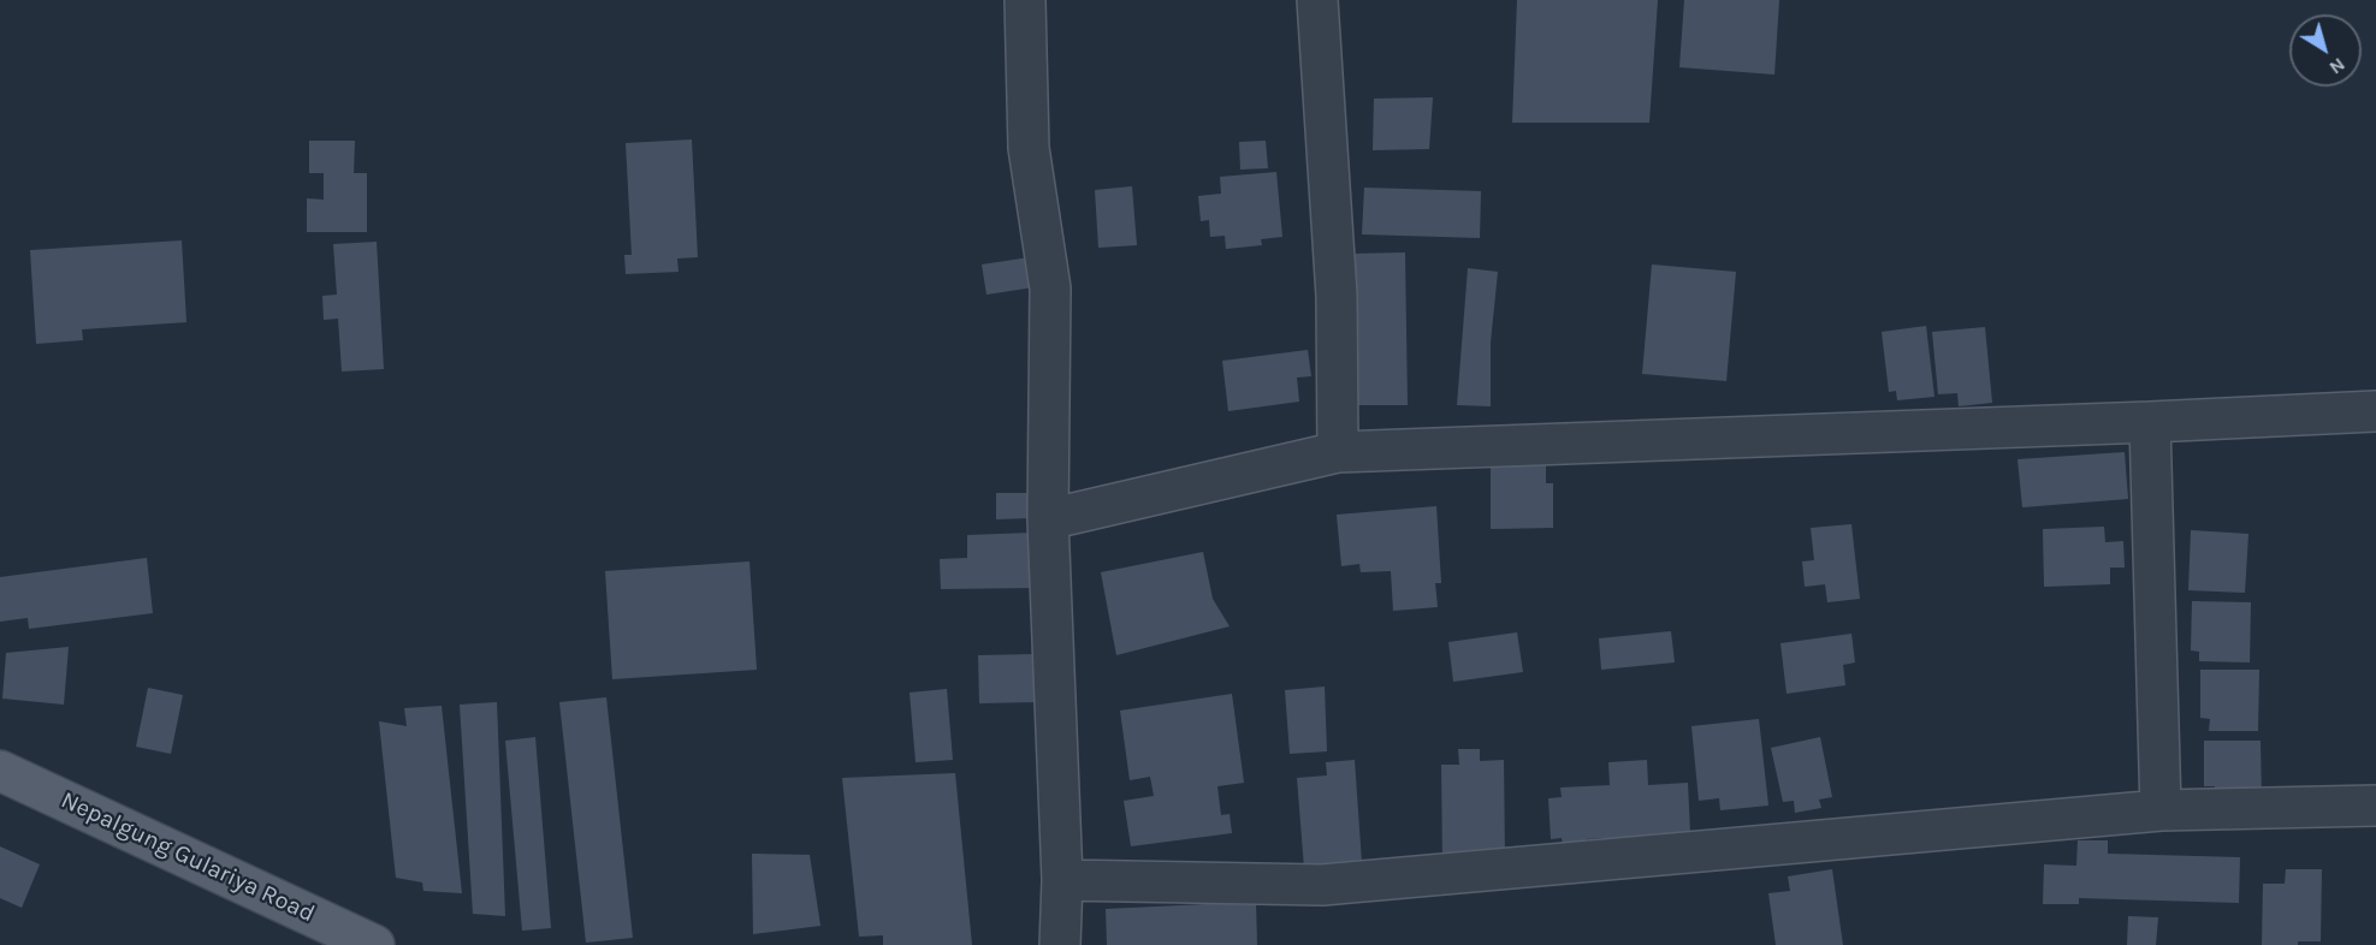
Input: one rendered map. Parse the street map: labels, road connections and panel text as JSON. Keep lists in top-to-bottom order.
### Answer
{
  "streets": {
    "main road": ["Nepalgung Gulariya Road"]
  },
  "north": "bottom right"
}
